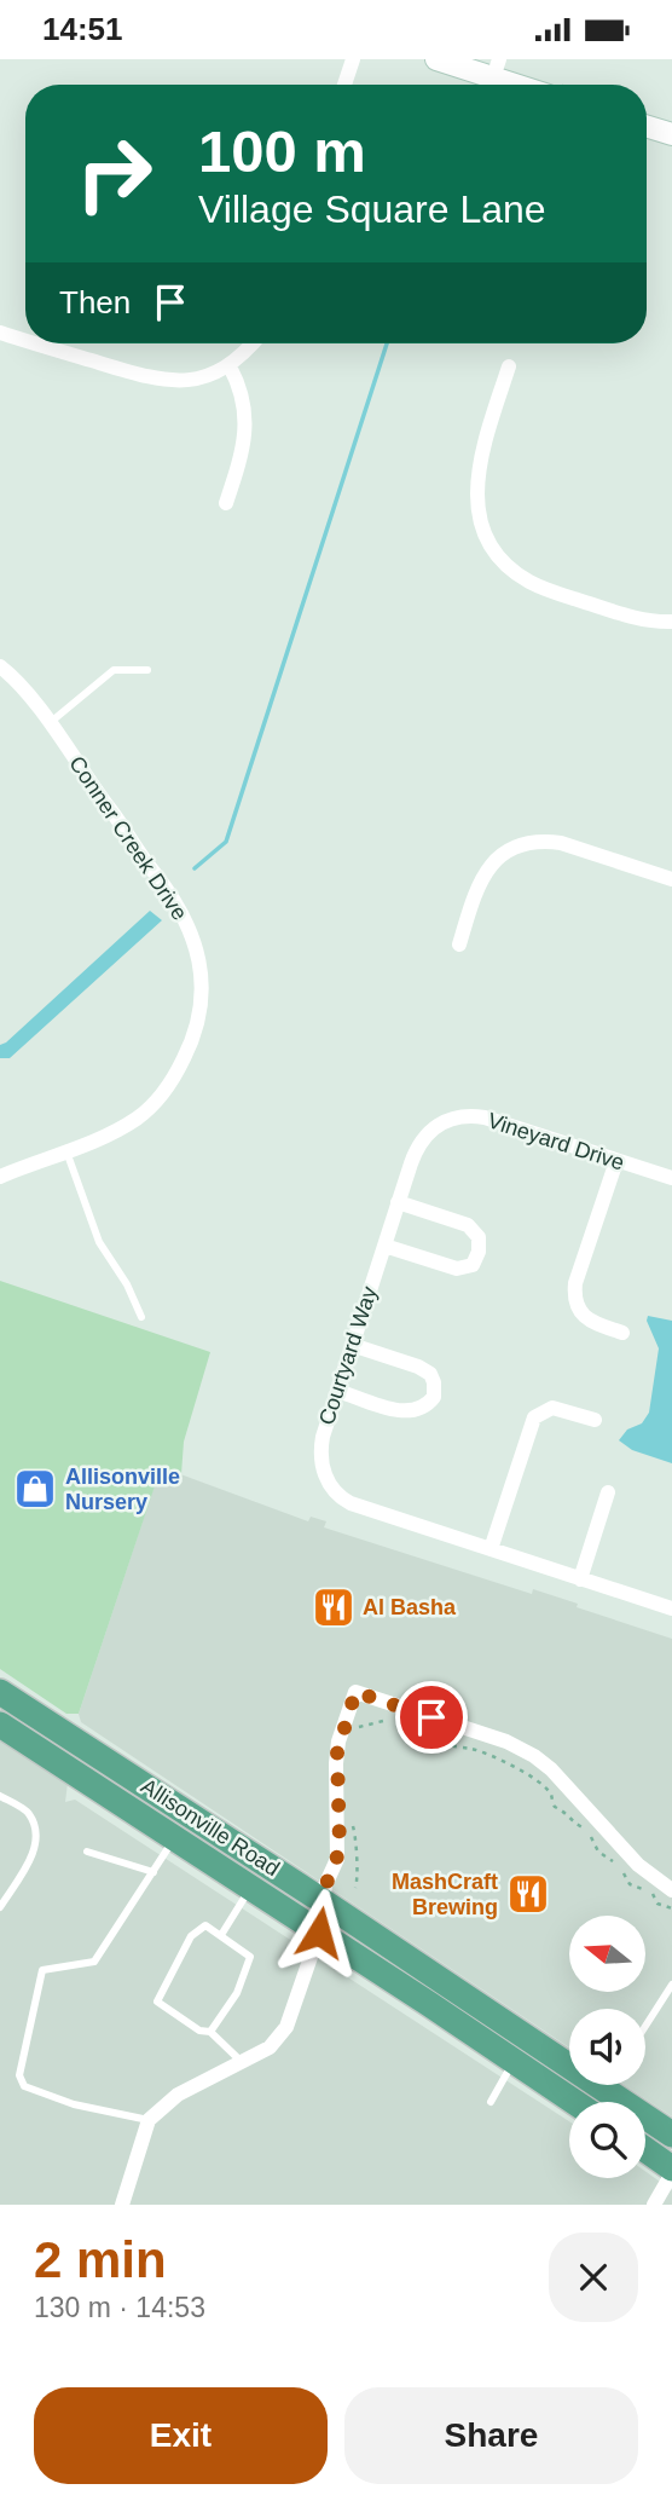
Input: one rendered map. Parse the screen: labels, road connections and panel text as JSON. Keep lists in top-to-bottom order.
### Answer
{
  "streets": {
    "main road": ["Allisonville Road"],
    "street": ["Conner Creek Drive", "Vineyard Drive", "Courtyard Way"]
  },
  "crossings": [
    ["Vineyard Drive", "Courtyard Way"]
  ],
  "places": {
    "shop": ["Allisonville Nursery"],
    "restaurant": ["Al Basha", "MashCraft Brewing"]
  },
  "north": "left",
  "page": {
    "status": "14:51",
    "turn": ["100 m", "Village Square Lane"],
    "then": "Then",
    "heading": ["2 min", "130 m · 14:53"],
    "buttons": ["Exit", "Share"]
  }
}
